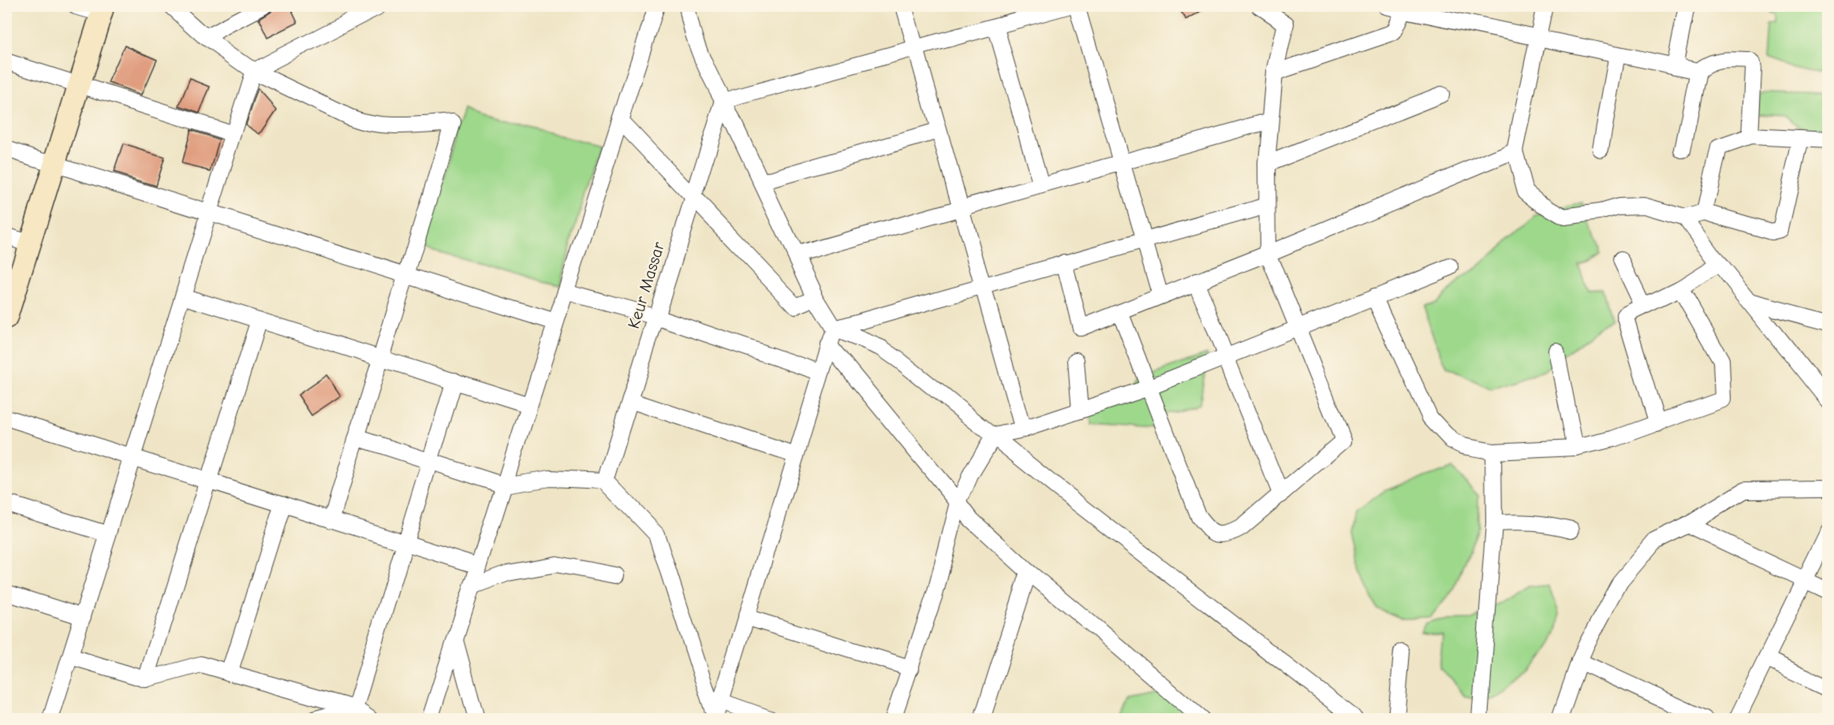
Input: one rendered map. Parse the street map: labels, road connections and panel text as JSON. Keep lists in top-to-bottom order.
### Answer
{
  "streets": {
    "street": ["Keur Massar"]
  }
}
